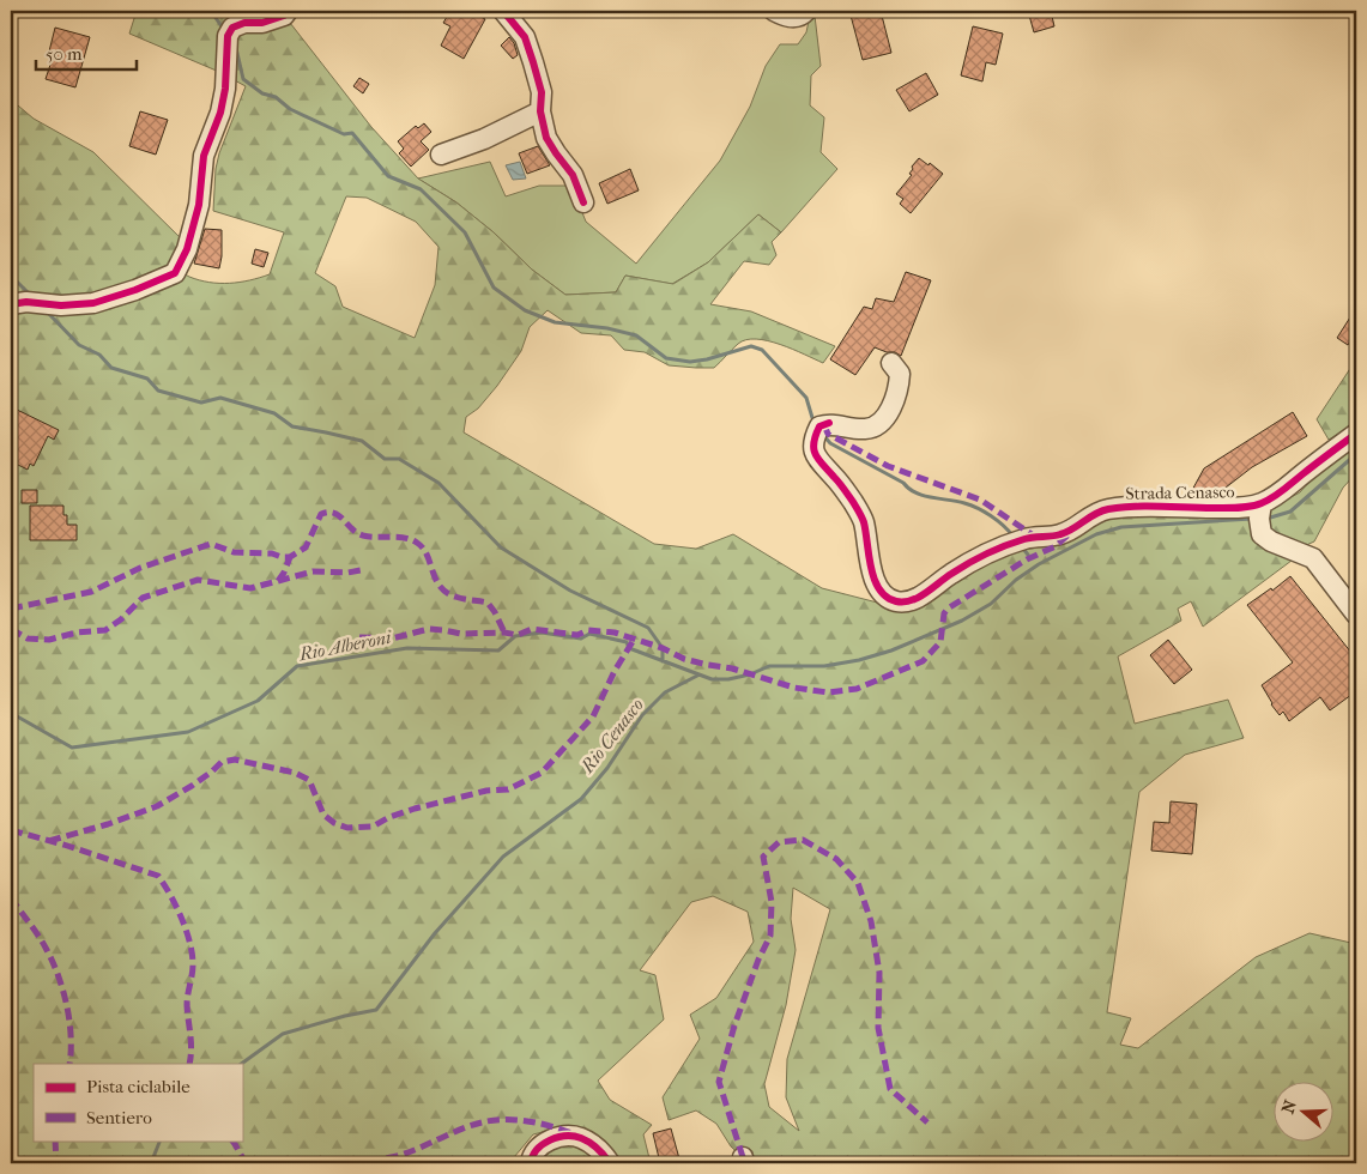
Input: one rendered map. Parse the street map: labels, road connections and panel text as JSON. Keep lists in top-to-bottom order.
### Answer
{
  "streets": {
    "street": ["Strada Cenasco"]
  },
  "water": ["Rio Alberoni", "Rio Cenasco"],
  "legend": ["Pista ciclabile", "Sentiero"],
  "scale_bar": "50 m",
  "north": "left"
}
